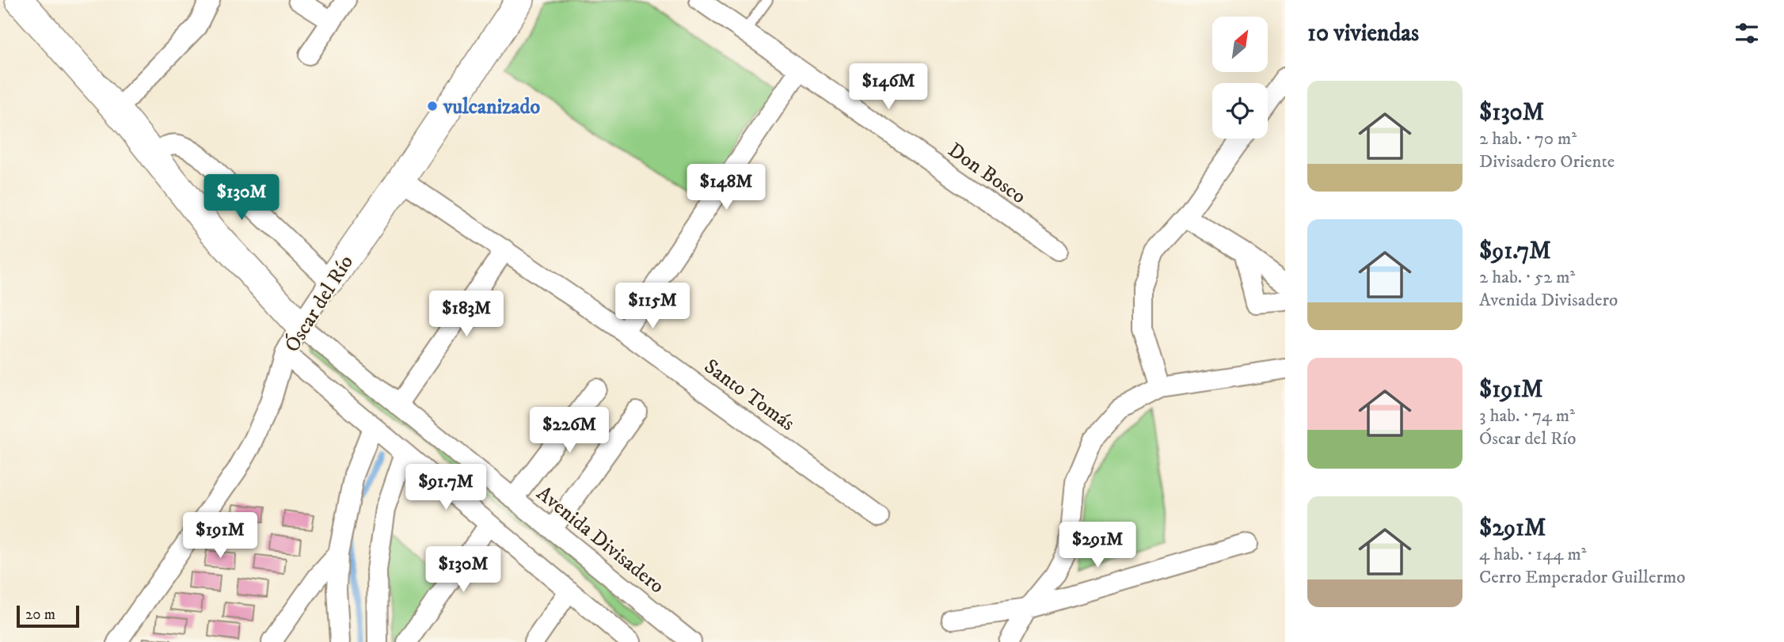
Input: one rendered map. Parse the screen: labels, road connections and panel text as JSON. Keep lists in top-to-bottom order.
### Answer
{
  "streets": {
    "street": [
      "Don Bosco",
      "Óscar del Río",
      "Santo Tomás",
      "Avenida Divisadero"
    ]
  },
  "crossings": [
    ["Óscar del Río", "Santo Tomás"],
    ["Óscar del Río", "Avenida Divisadero"]
  ],
  "places": ["vulcanizado"],
  "scale_bar": "20 m",
  "north": "top right",
  "page": {
    "heading": "10 viviendas",
    "price": [
      "$146M",
      "$148M",
      "$130M",
      "$115M",
      "$183M",
      "$226M",
      "$91.7M",
      "$191M",
      "$291M",
      "$130M"
    ],
    "list": [
      {
        "name": "$130M",
        "note": "2 hab. · 70 m² · Divisadero Oriente"
      },
      {
        "name": "$91.7M",
        "note": "2 hab. · 52 m² · Avenida Divisadero"
      },
      {
        "name": "$191M",
        "note": "3 hab. · 74 m² · Óscar del Río"
      },
      {
        "name": "$291M",
        "note": "4 hab. · 144 m² · Cerro Emperador Guillermo"
      }
    ],
    "scale": "20 m"
  }
}
